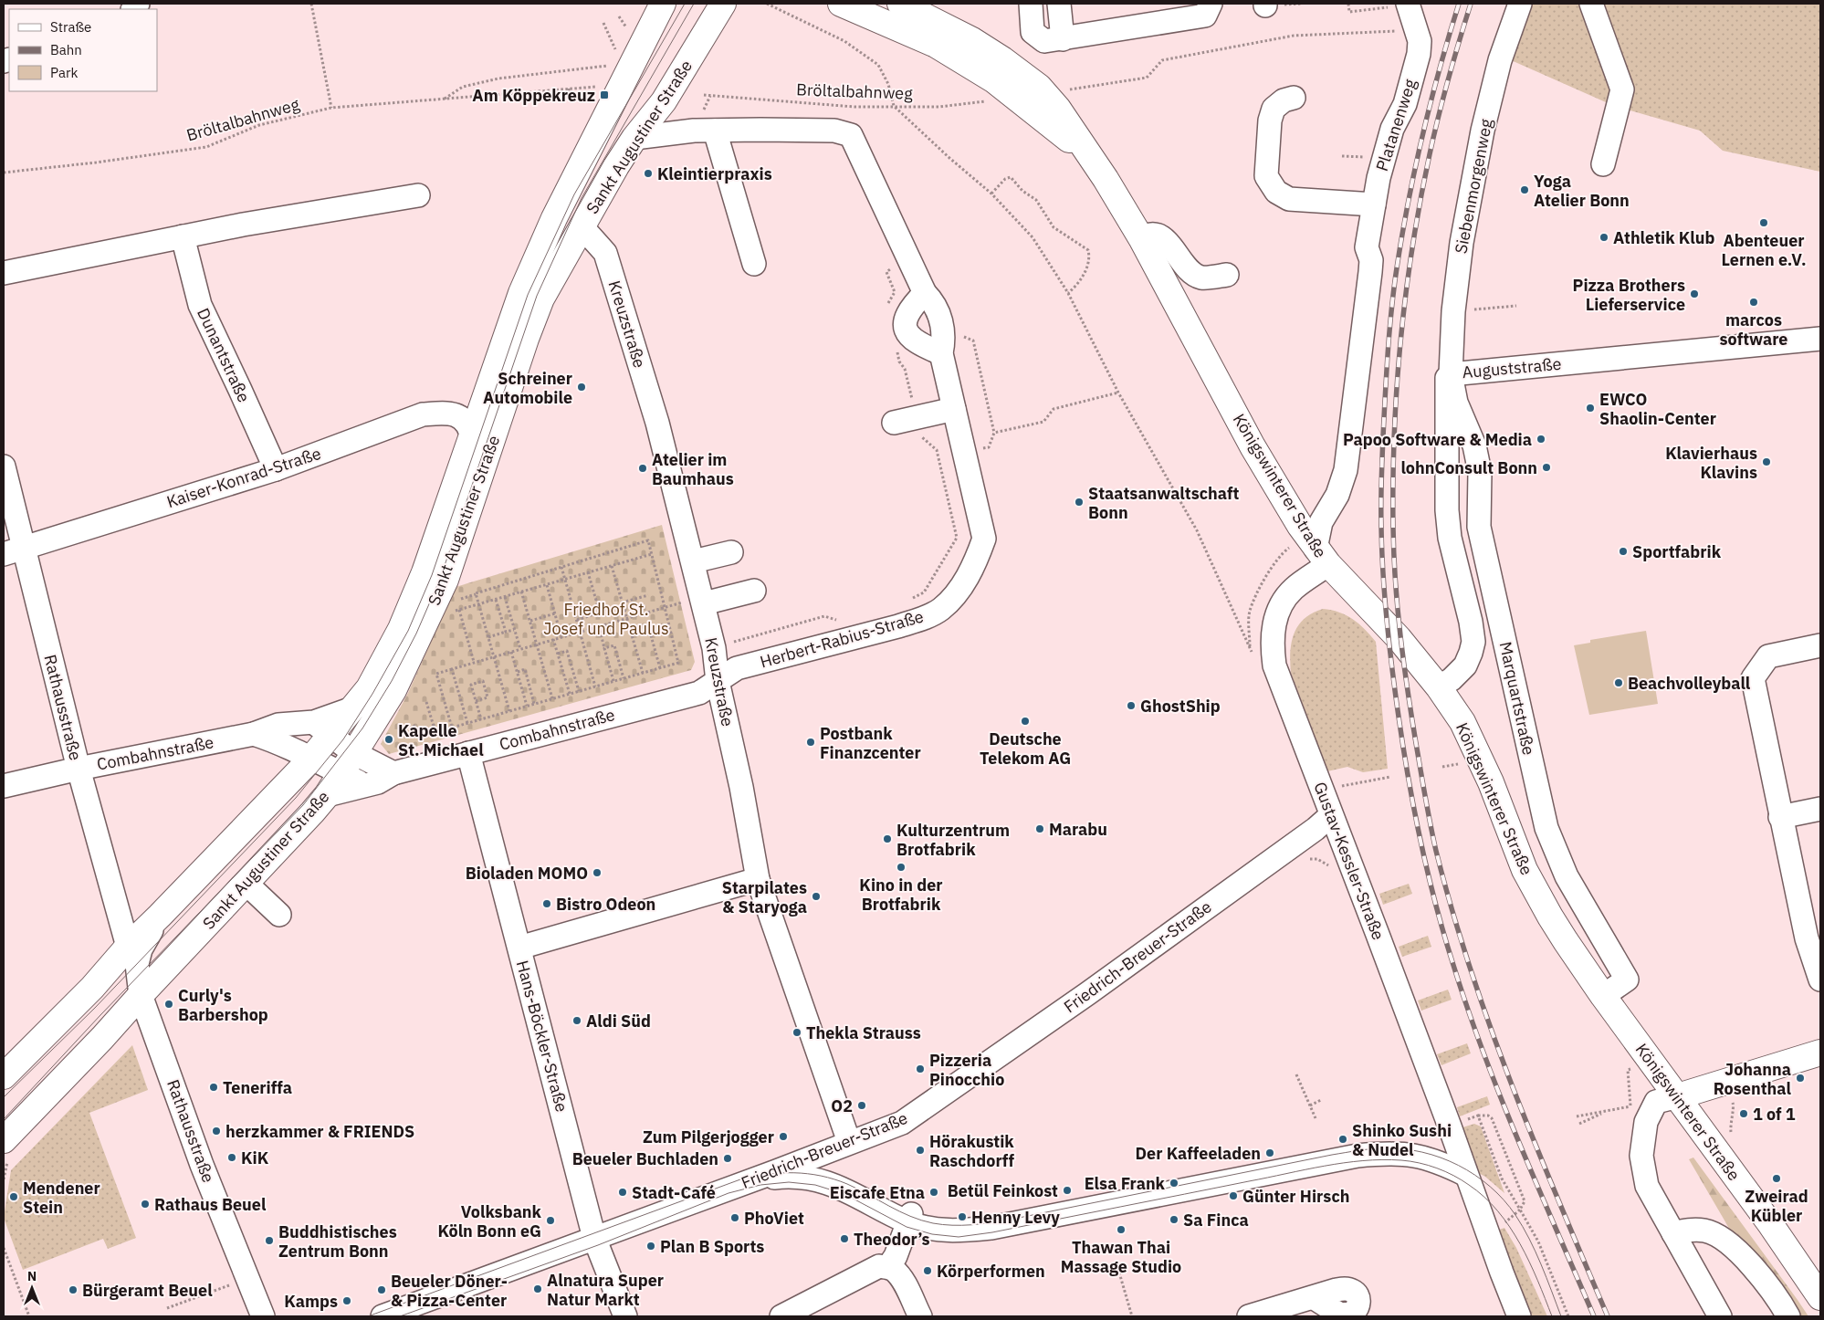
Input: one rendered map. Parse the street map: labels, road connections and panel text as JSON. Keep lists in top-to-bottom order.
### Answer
{
  "streets": {
    "main road": ["Sankt Augustiner Straße", "Königswinterer Straße"],
    "street": [
      "Platanenweg",
      "Siebenmorgenweg",
      "Kreuzstraße",
      "Dunantstraße",
      "Auguststraße",
      "Kaiser-Konrad-Straße",
      "Herbert-Rabius-Straße",
      "Marquartstraße",
      "Rathausstraße",
      "Combahnstraße",
      "Gustav-Kessler-Straße",
      "Friedrich-Breuer-Straße",
      "Hans-Böckler-Straße"
    ],
    "path": ["Bröltalbahnweg"]
  },
  "crossings": [
    ["Platanenweg", "Königswinterer Straße"],
    ["Platanenweg", "Gustav-Kessler-Straße"],
    ["Sankt Augustiner Straße", "Kreuzstraße"],
    ["Sankt Augustiner Straße", "Kaiser-Konrad-Straße"],
    ["Sankt Augustiner Straße", "Herbert-Rabius-Straße"],
    ["Sankt Augustiner Straße", "Rathausstraße"],
    ["Sankt Augustiner Straße", "Combahnstraße"],
    ["Siebenmorgenweg", "Auguststraße"],
    ["Siebenmorgenweg", "Marquartstraße"],
    ["Kreuzstraße", "Herbert-Rabius-Straße"],
    ["Kreuzstraße", "Combahnstraße"],
    ["Kreuzstraße", "Friedrich-Breuer-Straße"],
    ["Dunantstraße", "Kaiser-Konrad-Straße"],
    ["Auguststraße", "Königswinterer Straße"],
    ["Auguststraße", "Marquartstraße"],
    ["Kaiser-Konrad-Straße", "Rathausstraße"],
    ["Königswinterer Straße", "Marquartstraße"],
    ["Königswinterer Straße", "Gustav-Kessler-Straße"],
    ["Herbert-Rabius-Straße", "Combahnstraße"],
    ["Rathausstraße", "Combahnstraße"],
    ["Combahnstraße", "Hans-Böckler-Straße"],
    ["Gustav-Kessler-Straße", "Friedrich-Breuer-Straße"],
    ["Friedrich-Breuer-Straße", "Hans-Böckler-Straße"]
  ],
  "parks": ["Friedhof St. Josef und Paulus"],
  "places": {
    "transit": ["Am Köppekreuz"],
    "other": [
      "Kleintierpraxis",
      "Yoga Atelier Bonn",
      "Abenteuer Lernen e.V.",
      "Athletik Klub",
      "Pizza Brothers Lieferservice",
      "marcos software",
      "Schreiner Automobile",
      "EWCO Shaolin-Center",
      "Papoo Software & Media",
      "Klavierhaus Klavins",
      "lohnConsult Bonn",
      "Atelier im Baumhaus",
      "Staatsanwaltschaft Bonn",
      "Sportfabrik",
      "Beachvolleyball",
      "GhostShip",
      "Deutsche Telekom AG",
      "Kapelle St. Michael",
      "Postbank Finanzcenter",
      "Marabu",
      "Kulturzentrum Brotfabrik",
      "Kino in der Brotfabrik",
      "Bioladen MOMO",
      "Starpilates & Staryoga",
      "Bistro Odeon",
      "Curly's Barbershop",
      "Aldi Süd",
      "Thekla Strauss",
      "Pizzeria Pinocchio",
      "Johanna Rosenthal",
      "Teneriffa",
      "O2",
      "1 of 1",
      "herzkammer & FRIENDS",
      "Zum Pilgerjogger",
      "Shinko Sushi & Nudel",
      "Hörakustik Raschdorff",
      "Der Kaffeeladen",
      "KiK",
      "Beueler Buchladen",
      "Zweirad Kübler",
      "Elsa Frank",
      "Betül Feinkost",
      "Stadt-Café",
      "Eiscafe Etna",
      "Günter Hirsch",
      "Mendener Stein",
      "Rathaus Beuel",
      "Henny Levy",
      "PhoViet",
      "Sa Finca",
      "Volksbank Köln Bonn eG",
      "Thawan Thai Massage Studio",
      "Theodor’s",
      "Buddhistisches Zentrum Bonn",
      "Plan B Sports",
      "Körperformen",
      "Alnatura Super Natur Markt",
      "Bürgeramt Beuel",
      "Beueler Döner- & Pizza-Center",
      "Kamps"
    ]
  },
  "legend": ["Straße", "Bahn", "Park"],
  "north": "top"
}
